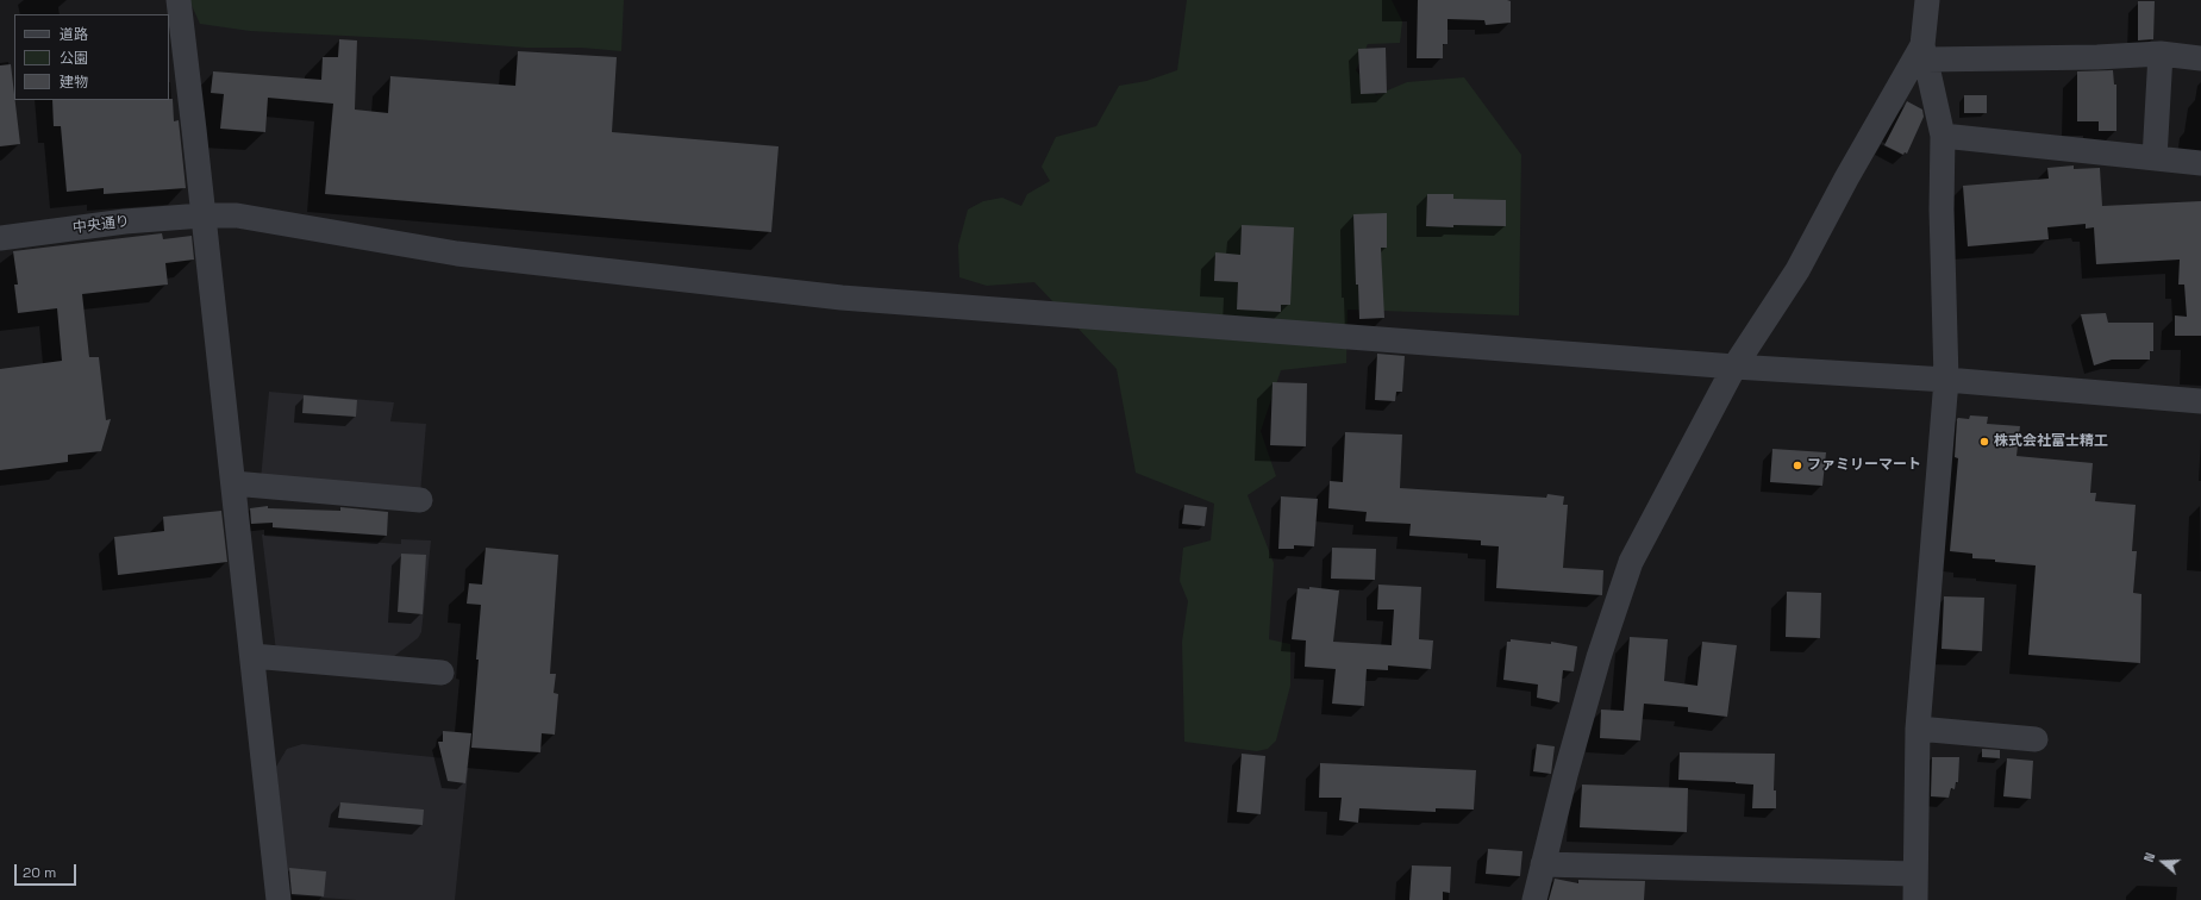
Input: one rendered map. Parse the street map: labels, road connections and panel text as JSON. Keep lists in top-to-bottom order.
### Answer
{
  "streets": {
    "street": ["中央通り"]
  },
  "places": ["株式会社富士精工", "ファミリーマート"],
  "legend": ["道路", "公園", "建物"],
  "scale_bar": "20 m",
  "north": "left"
}
